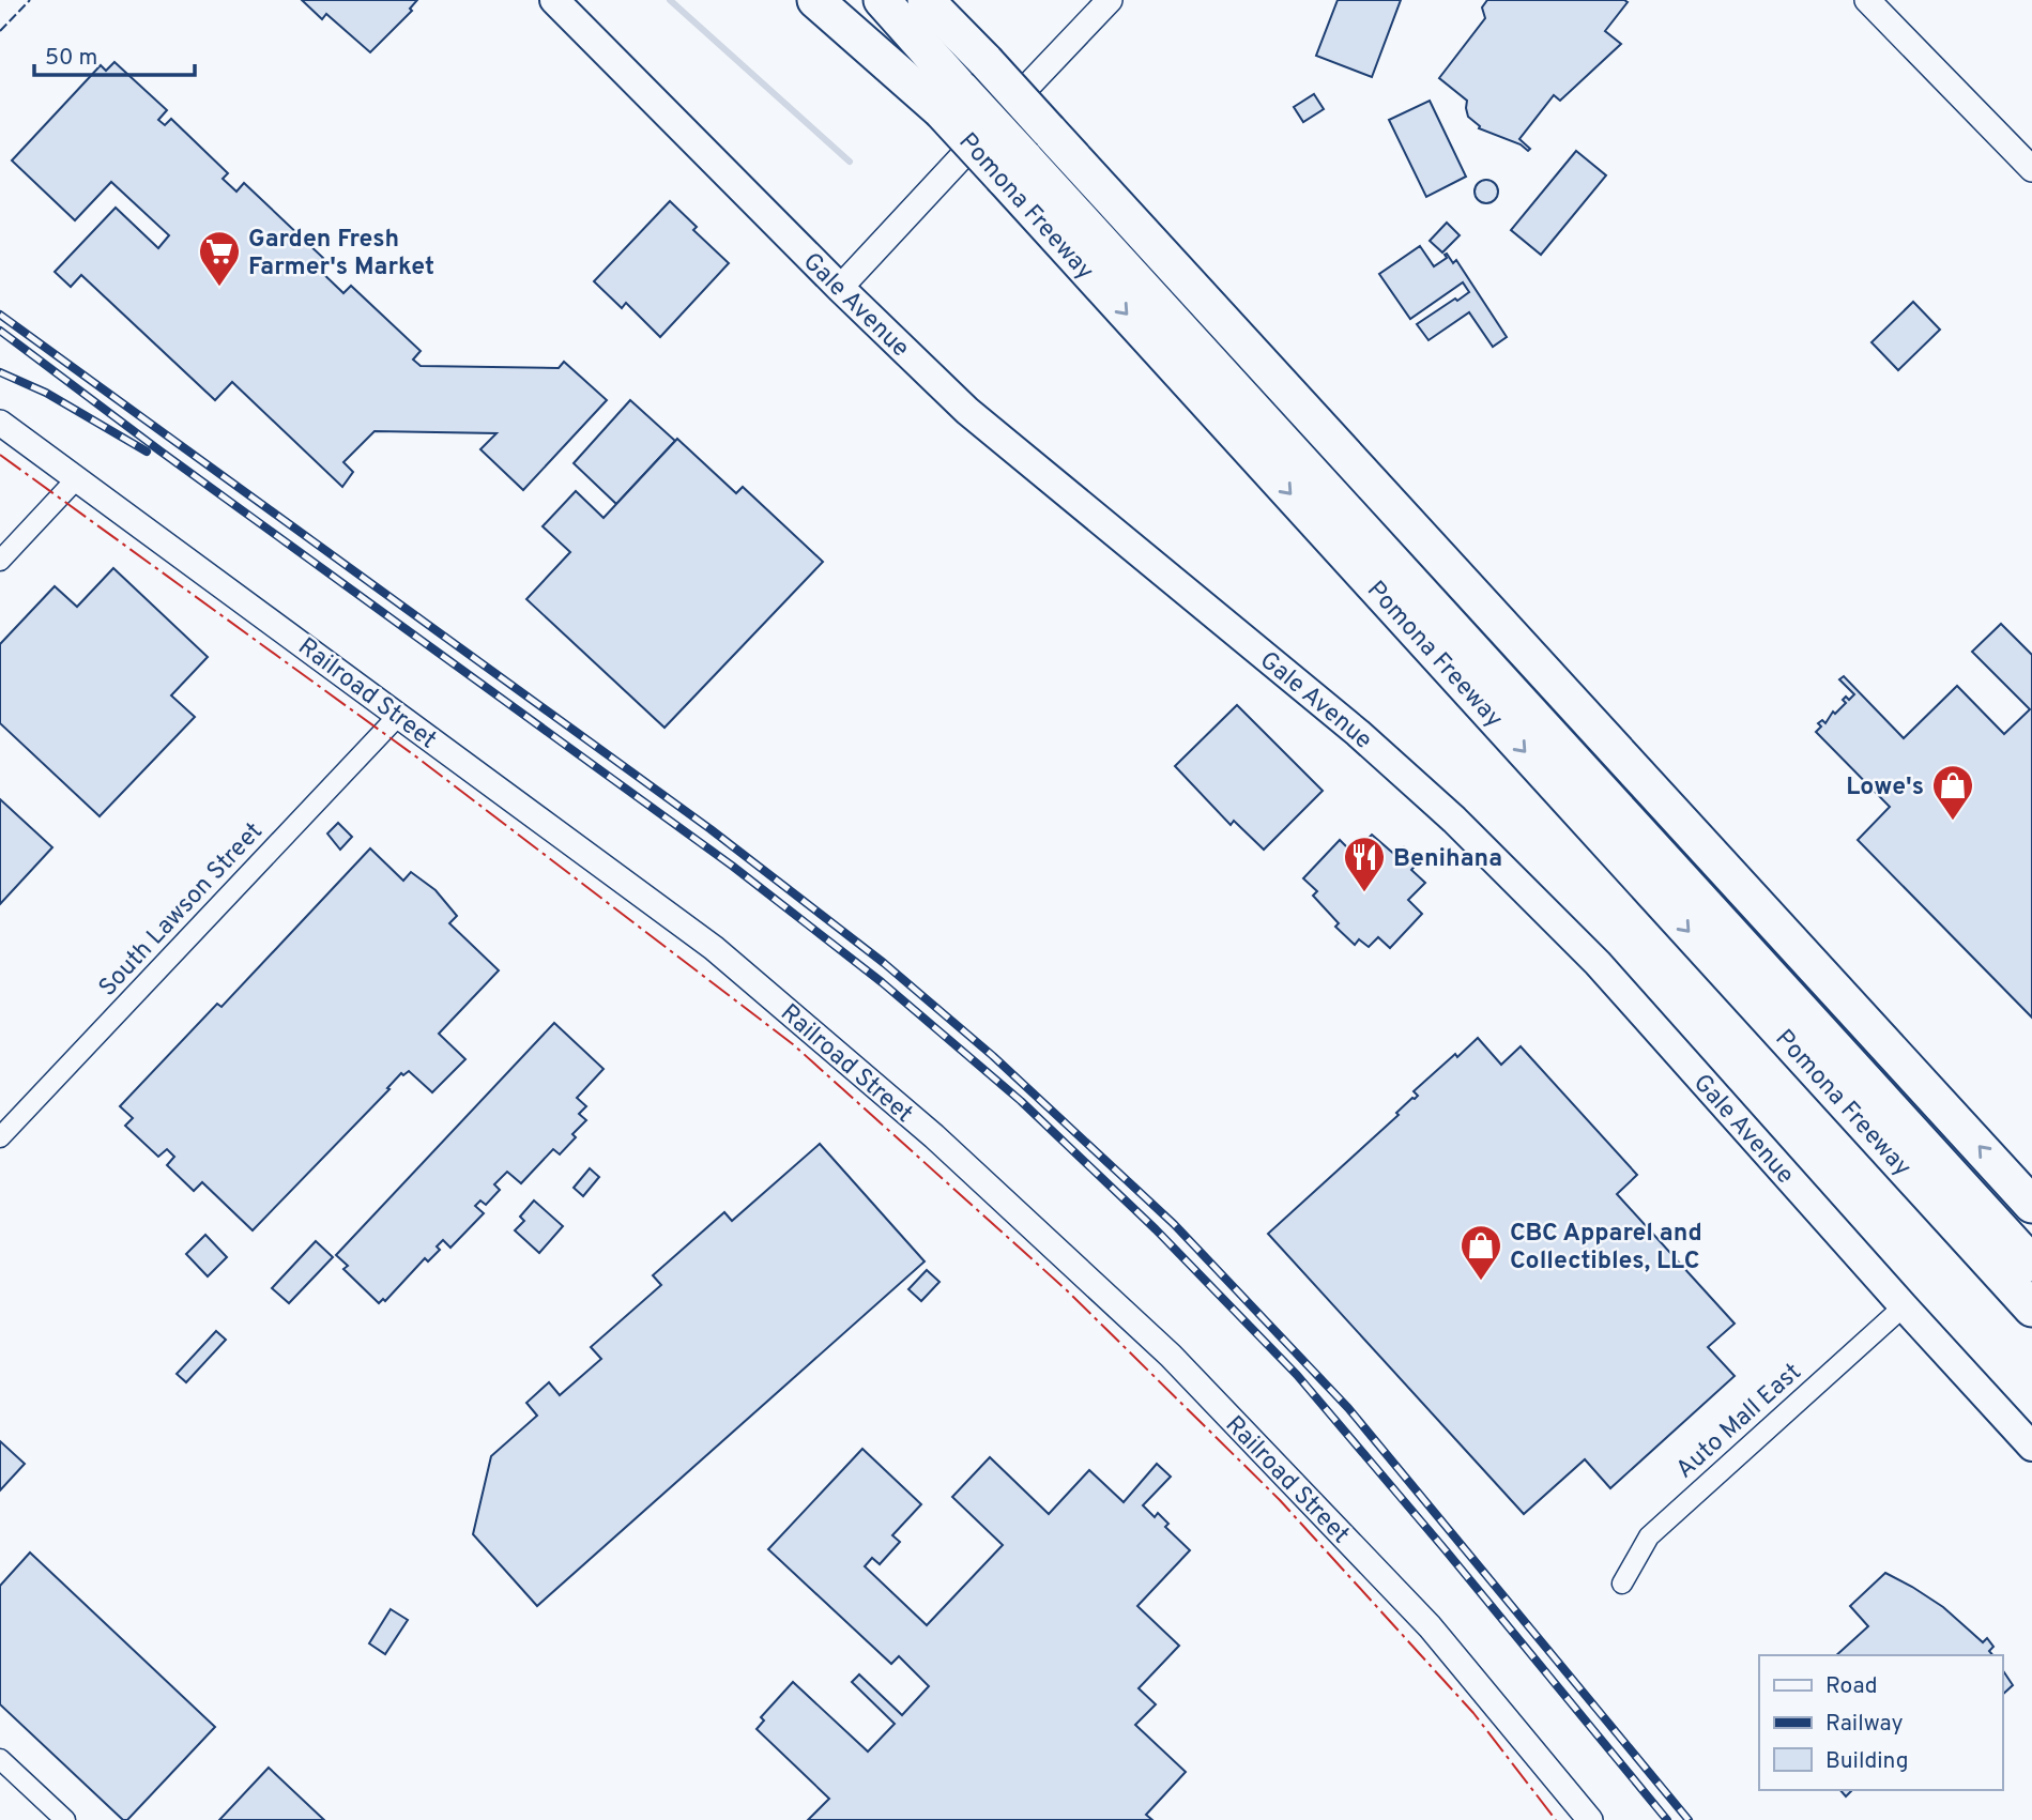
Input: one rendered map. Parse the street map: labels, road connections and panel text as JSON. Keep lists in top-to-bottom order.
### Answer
{
  "streets": {
    "highway": ["Pomona Freeway"],
    "main road": ["Gale Avenue"],
    "street": ["Railroad Street", "South Lawson Street", "Auto Mall East"]
  },
  "crossings": [
    ["Gale Avenue", "Auto Mall East"],
    ["Railroad Street", "South Lawson Street"]
  ],
  "places": {
    "supermarket": ["Garden Fresh Farmer's Market"],
    "shop": ["Lowe's", "CBC Apparel and Collectibles, LLC"],
    "restaurant": ["Benihana"]
  },
  "legend": ["Road", "Railway", "Building"],
  "scale_bar": "50 m"
}
